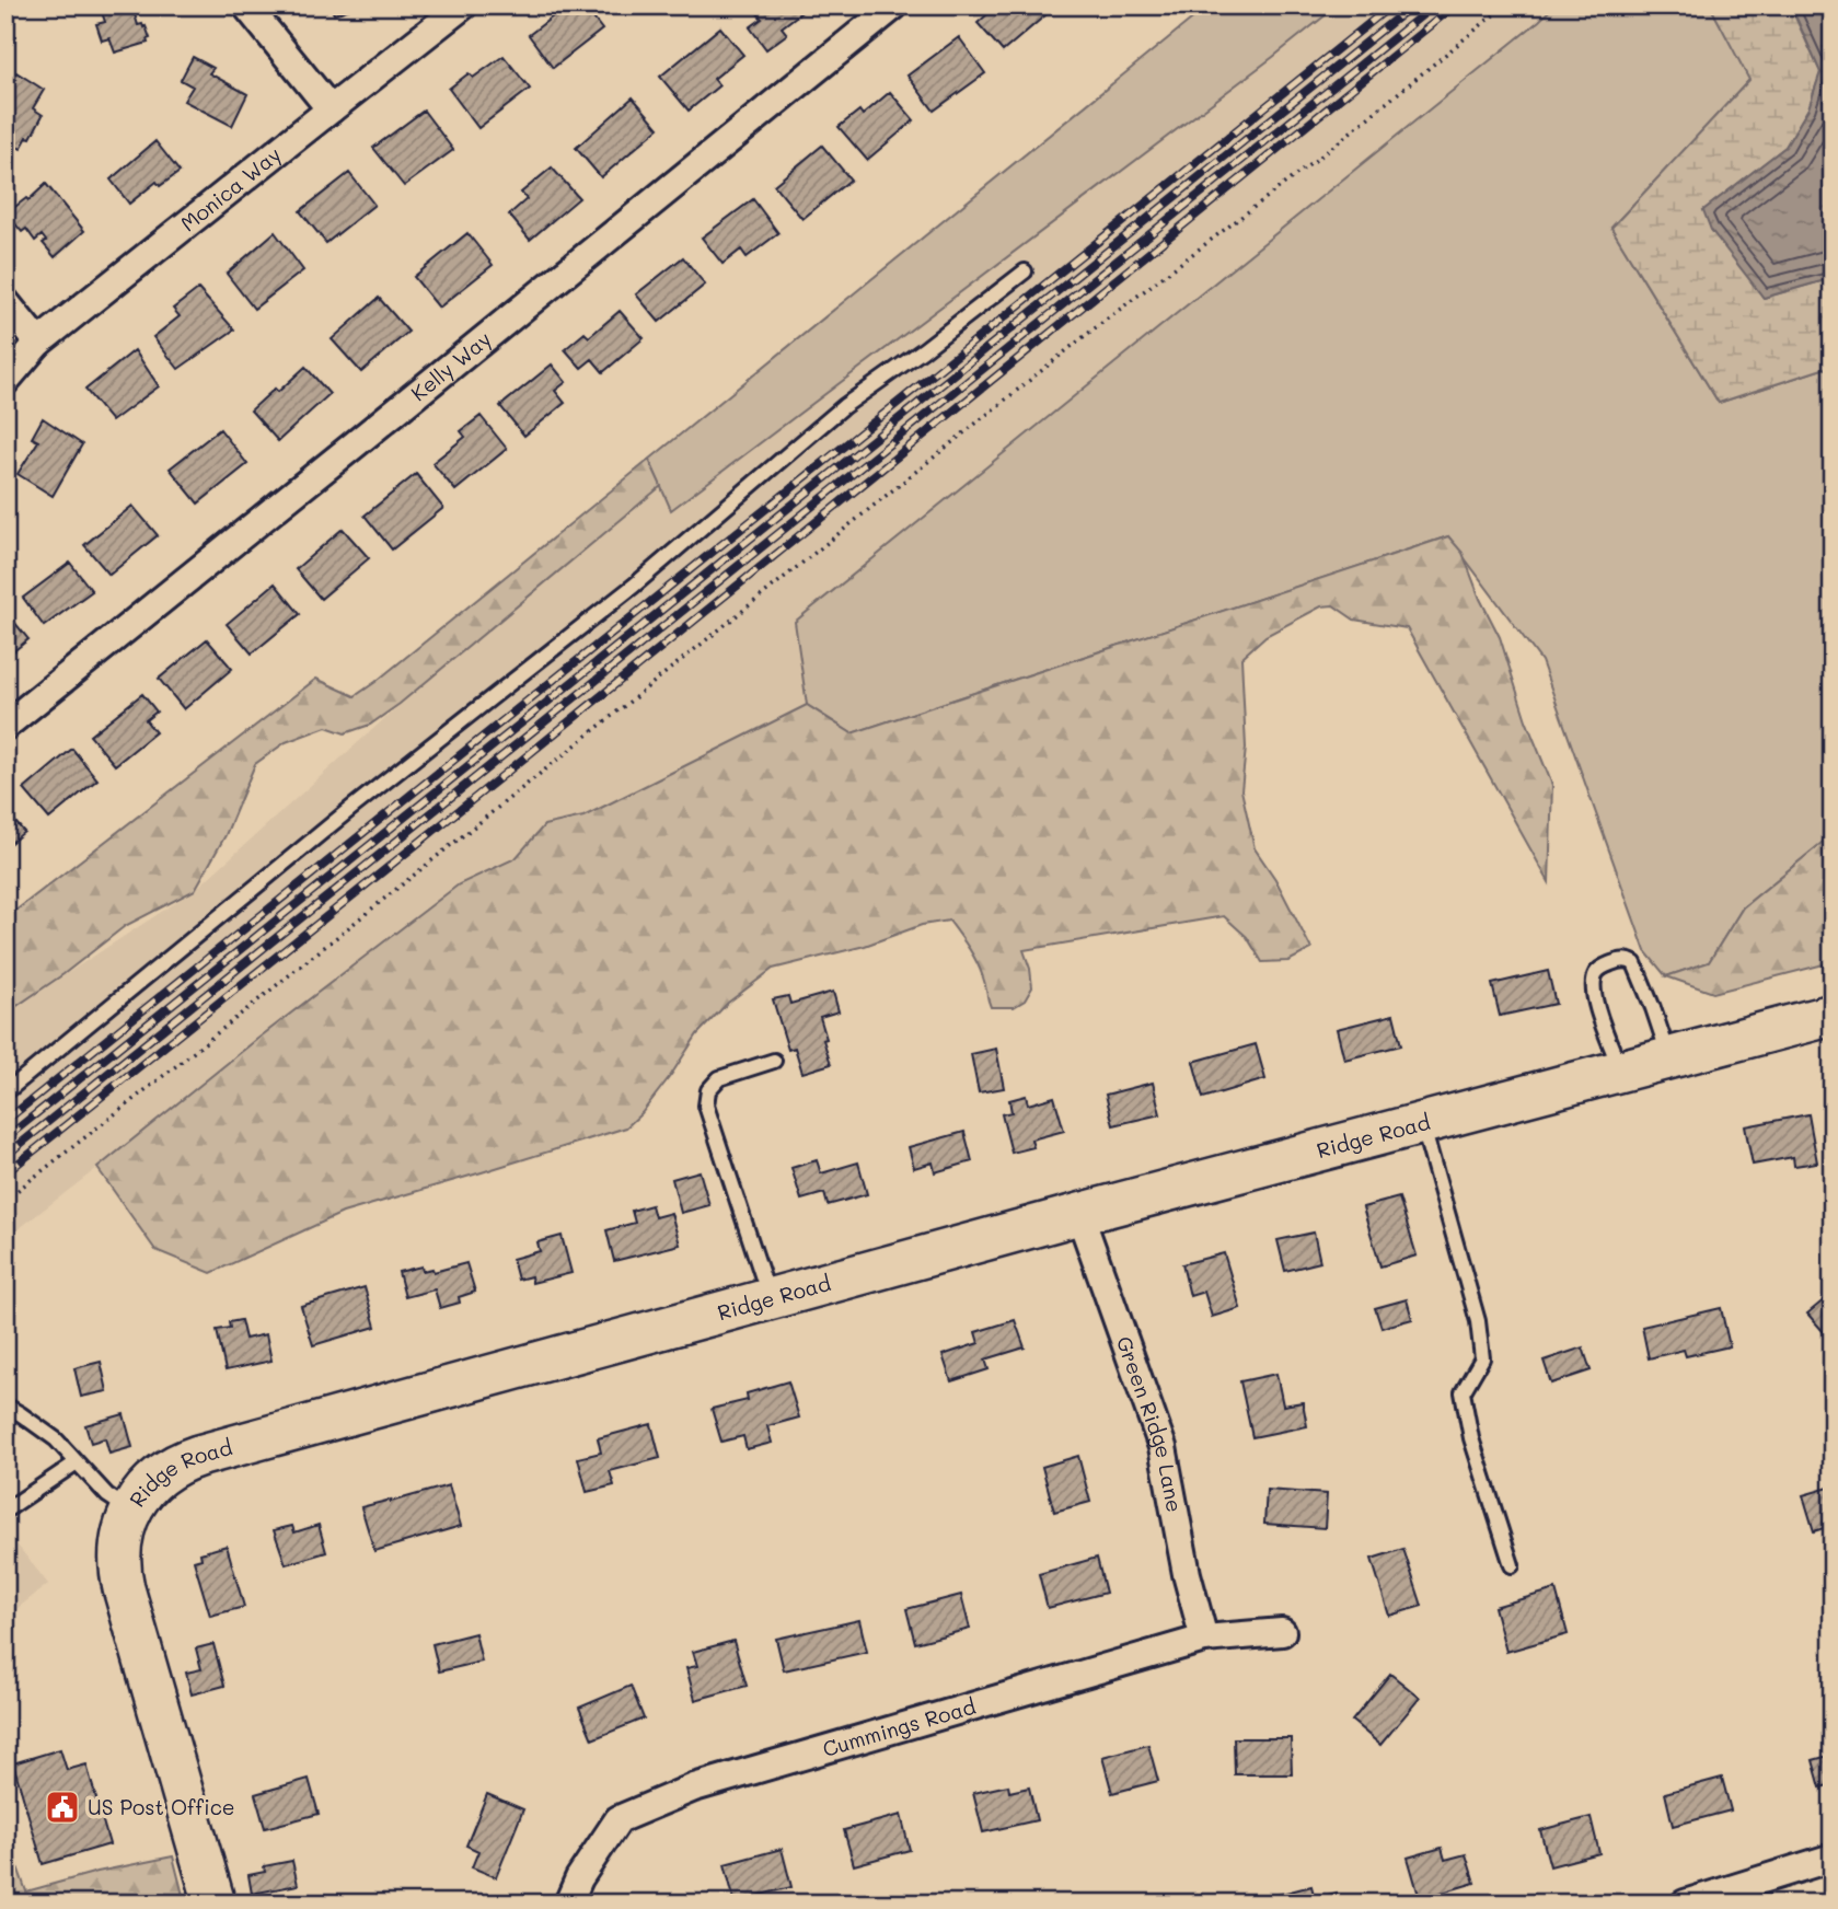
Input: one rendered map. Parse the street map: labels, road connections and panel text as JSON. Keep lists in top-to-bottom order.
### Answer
{
  "streets": {
    "street": [
      "Monica Way",
      "Kelly Way",
      "Ridge Road",
      "Green Ridge Lane",
      "Cummings Road"
    ]
  },
  "crossings": [
    ["Ridge Road", "Green Ridge Lane"],
    ["Green Ridge Lane", "Cummings Road"]
  ],
  "places": {
    "public building": ["US Post Office"]
  }
}
